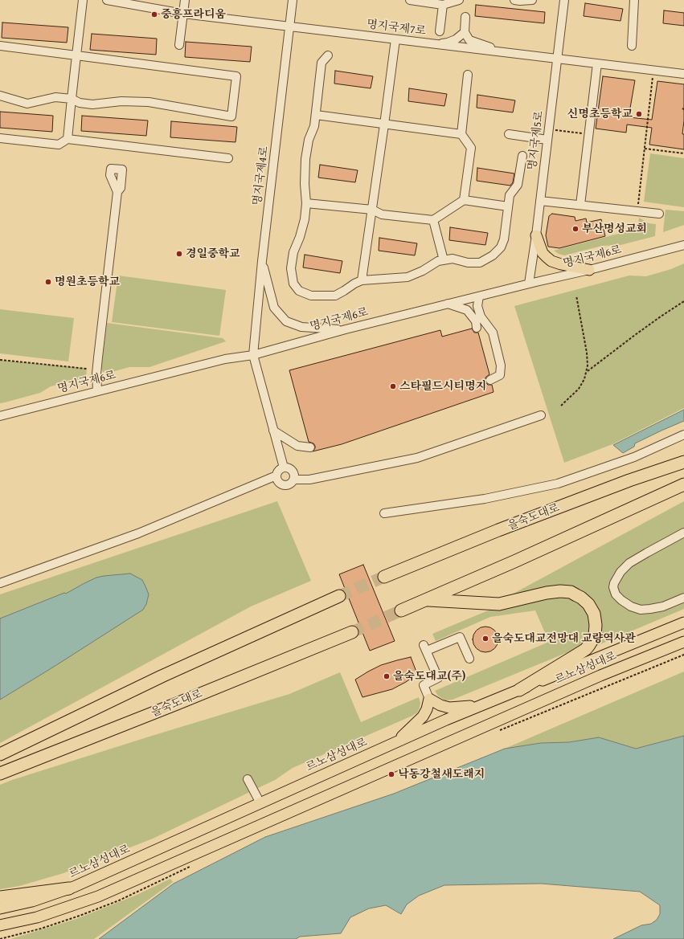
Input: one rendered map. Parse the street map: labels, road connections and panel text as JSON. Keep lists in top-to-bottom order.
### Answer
{
  "streets": {
    "highway": ["을숙도대로"],
    "main road": ["르노삼성대로"],
    "street": [
      "명지국제7로",
      "명지국제5로",
      "명지국제4로",
      "명지국제6로"
    ]
  },
  "crossings": [
    ["명지국제7로", "명지국제5로"],
    ["명지국제7로", "명지국제4로"],
    ["명지국제5로", "명지국제6로"],
    ["명지국제4로", "명지국제6로"]
  ],
  "places": [
    "중흥프라디움",
    "신명초등학교",
    "부산명성교회",
    "경일중학교",
    "명원초등학교",
    "스타필드시티명지",
    "을숙도대교전망대 교량역사관",
    "을숙도대교(주)",
    "낙동강철새도래지"
  ]
}
